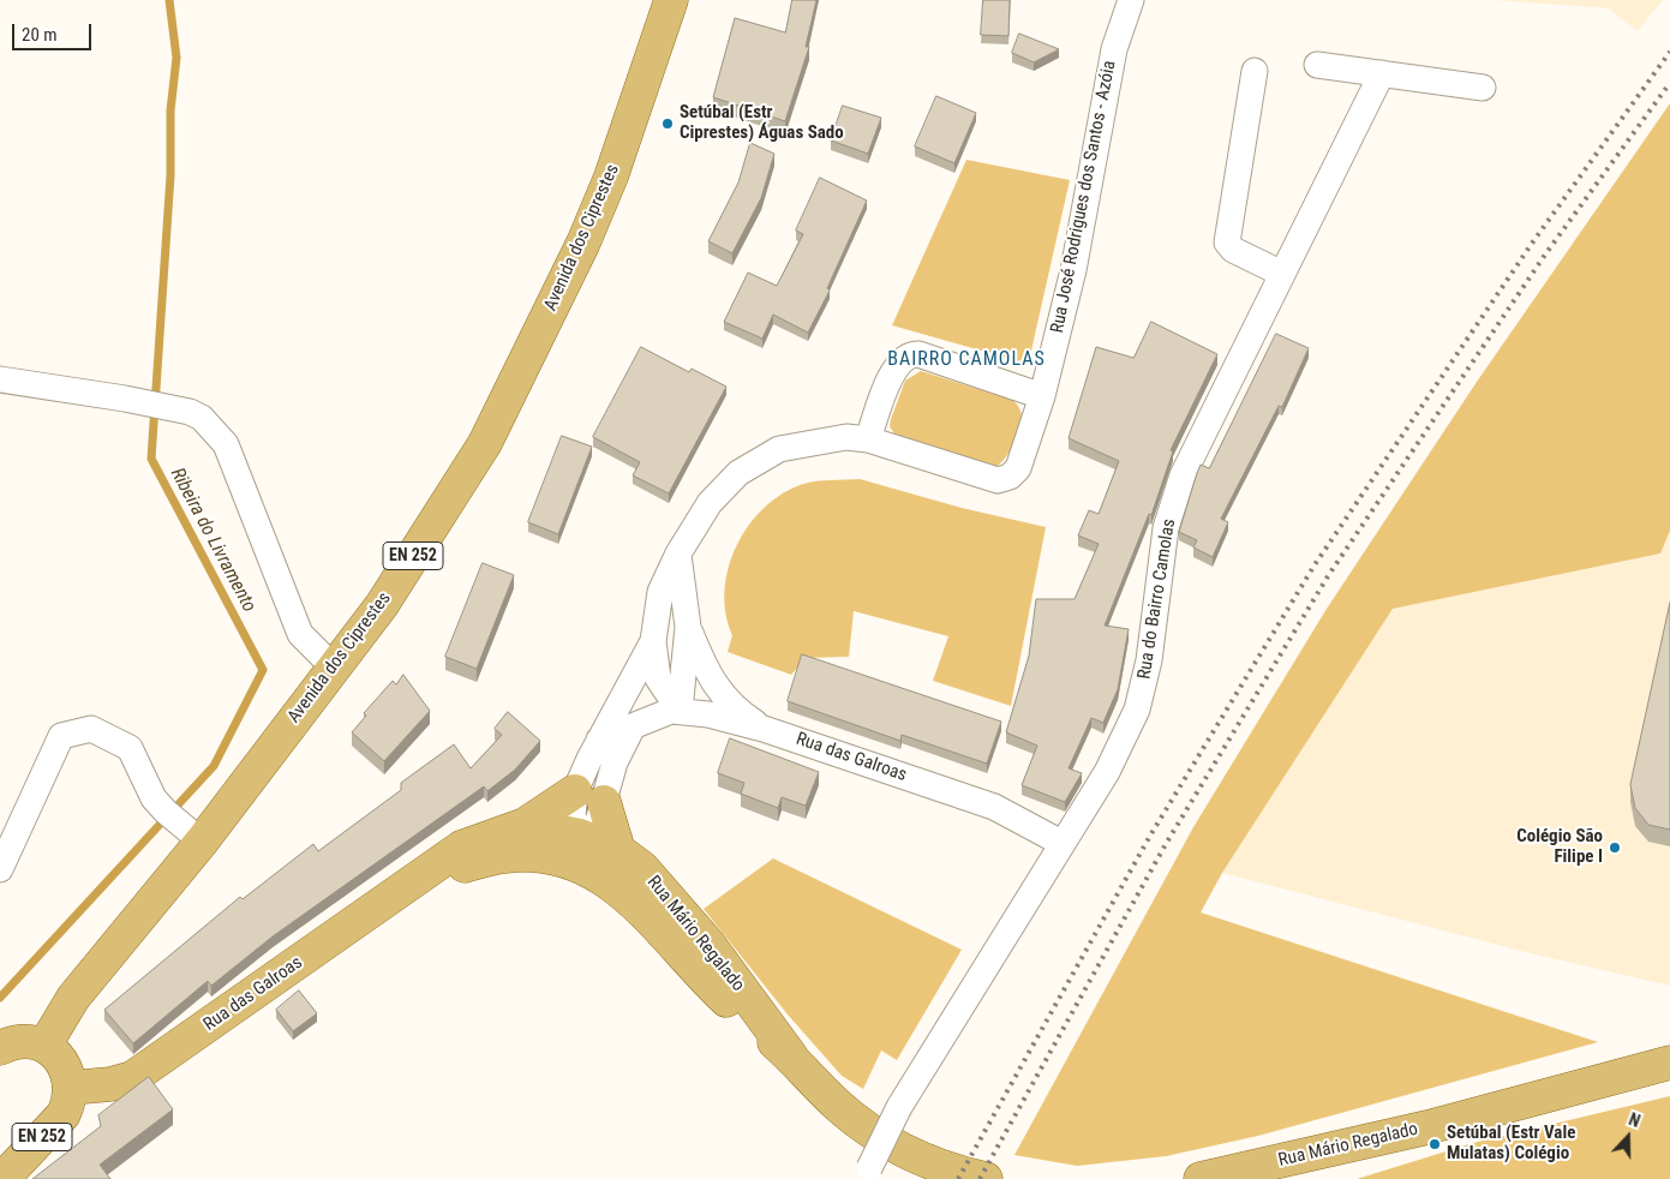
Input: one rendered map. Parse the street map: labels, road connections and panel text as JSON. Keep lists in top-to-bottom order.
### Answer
{
  "streets": {
    "main road": [
      "Avenida dos Ciprestes",
      "EN 252",
      "Rua das Galroas",
      "Rua Mário Regalado"
    ],
    "street": ["Rua José Rodrigues dos Santos - Azóia", "Rua do Bairro Camolas"]
  },
  "crossings": [
    ["EN 252", "Rua das Galroas"],
    ["Rua do Bairro Camolas", "Rua das Galroas"],
    ["Rua das Galroas", "Rua Mário Regalado"]
  ],
  "districts": ["BAIRRO CAMOLAS"],
  "water": ["Ribeira do Livramento"],
  "places": ["Setúbal (Estr Ciprestes) Águas Sado", "Colégio São Filipe I", "Setúbal (Estr Vale Mulatas) Colégio"],
  "scale_bar": "20 m",
  "north": "top"
}
